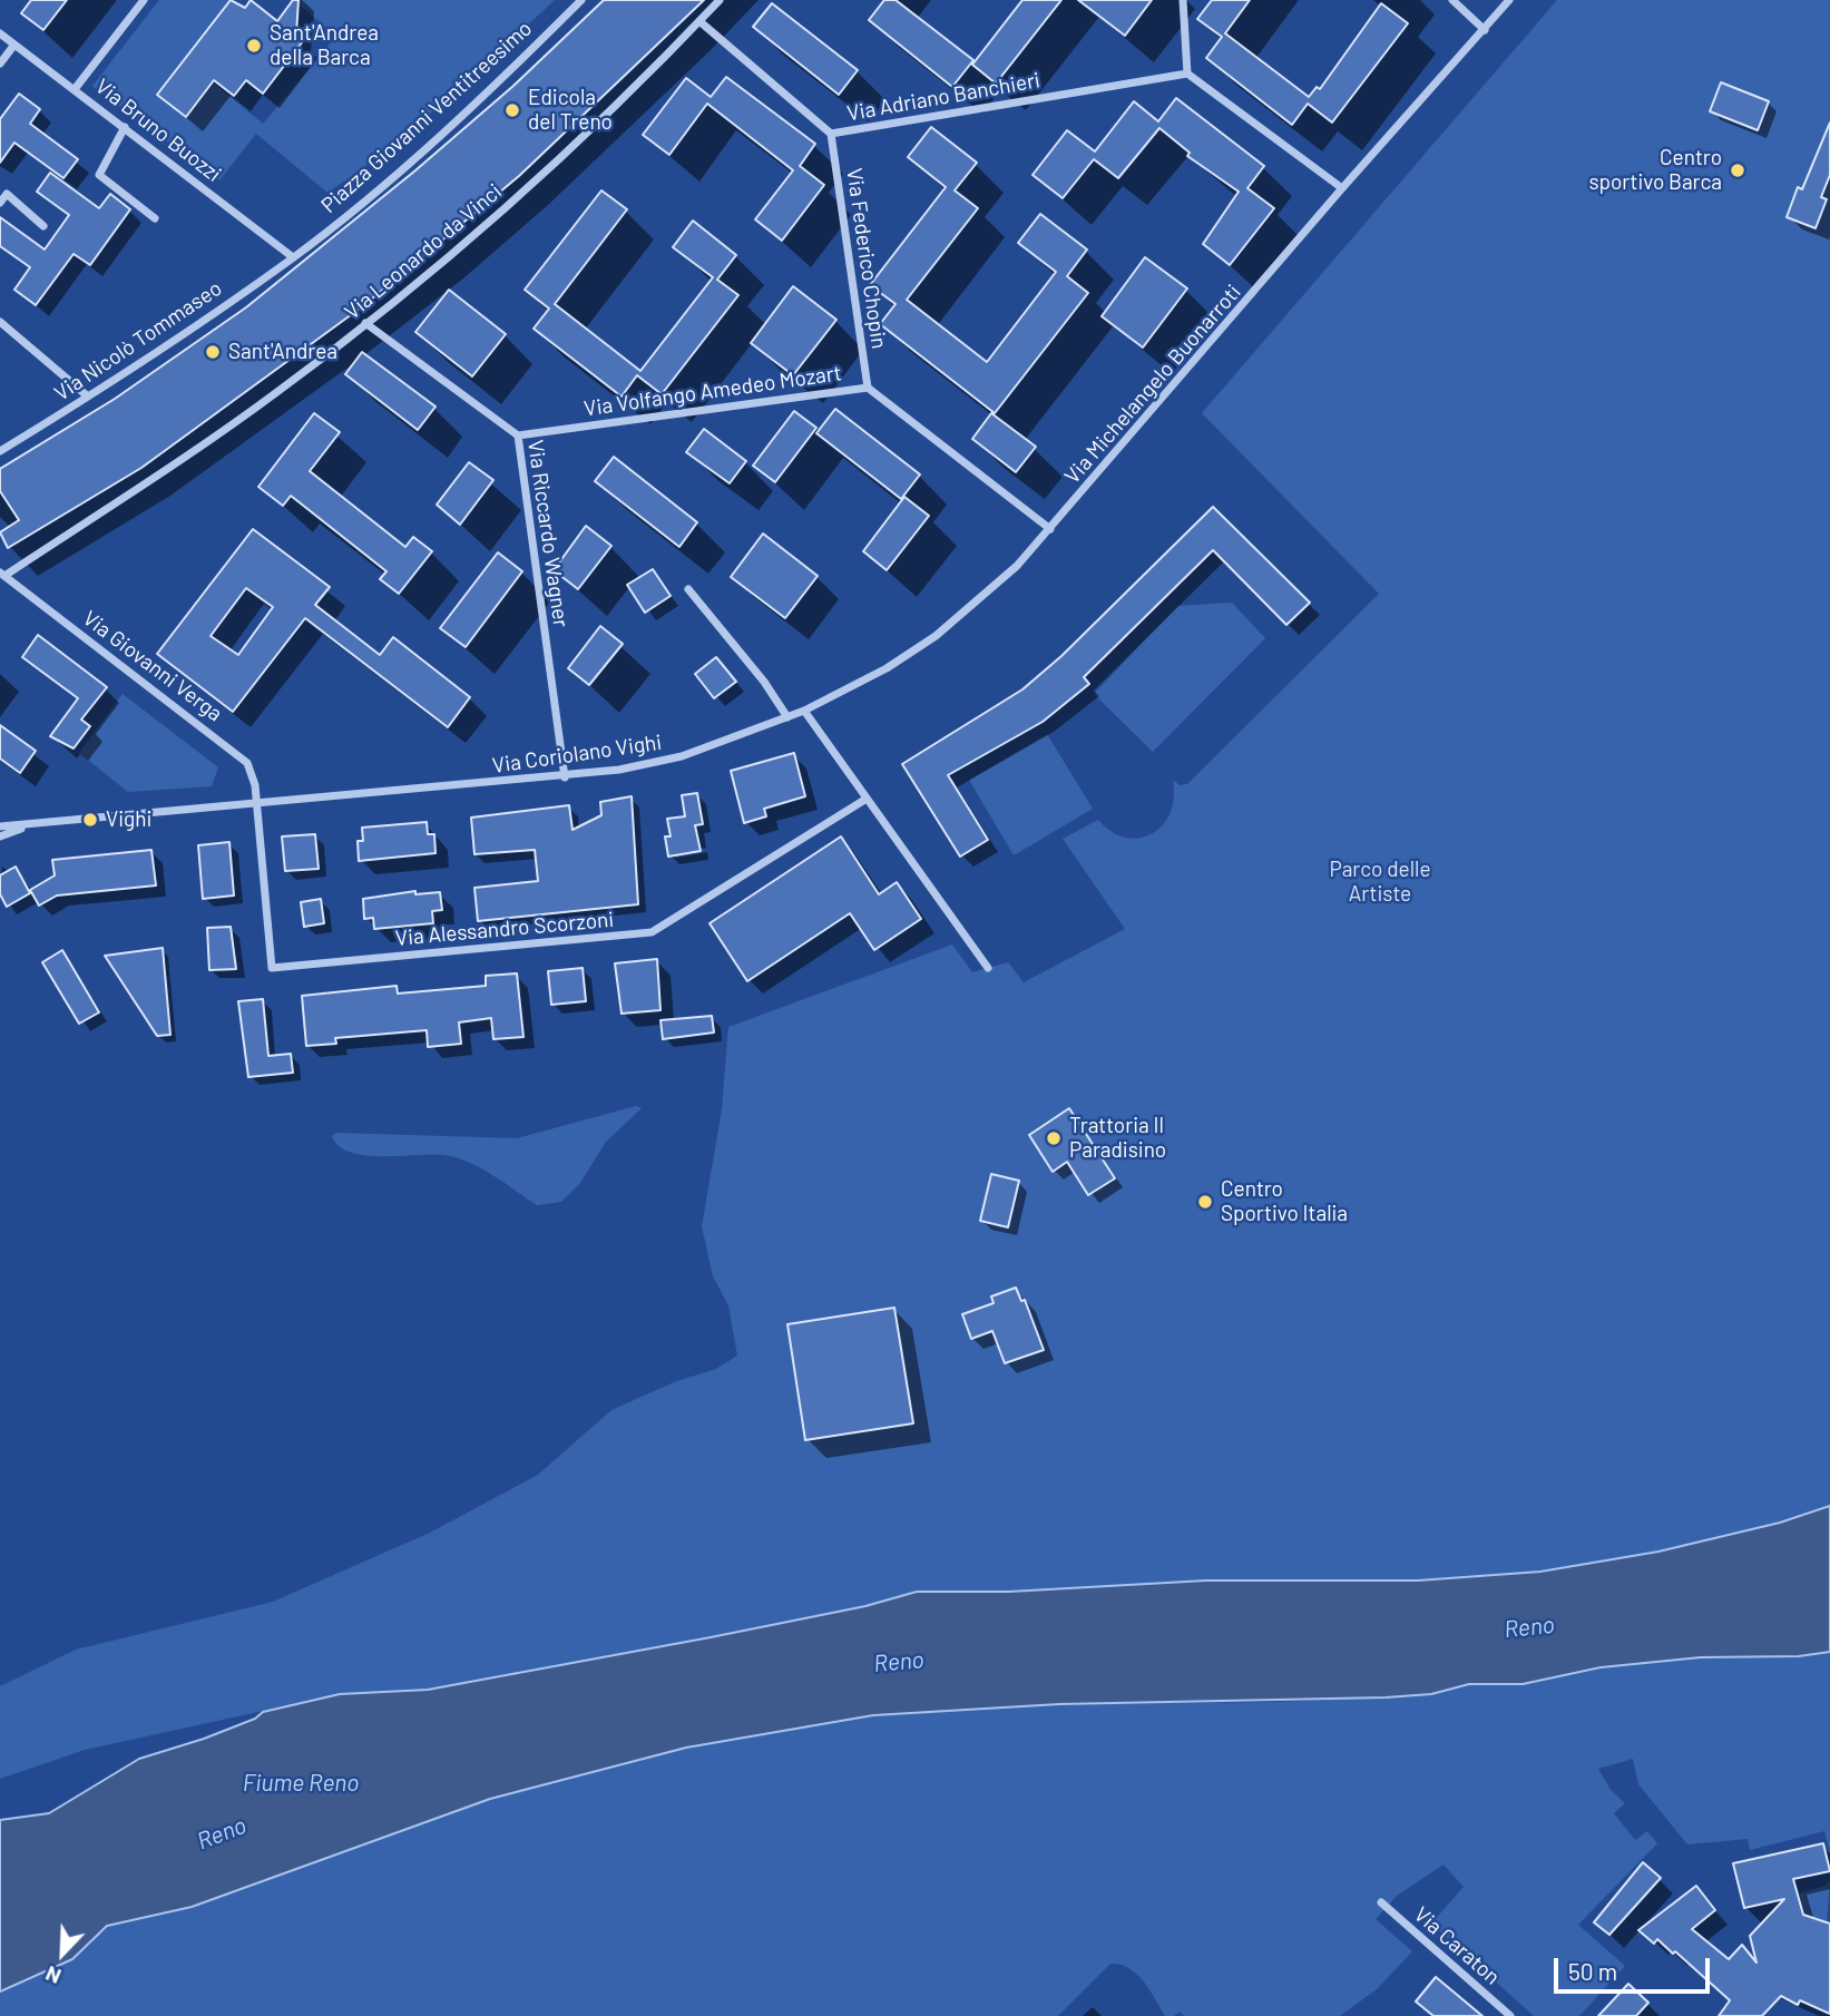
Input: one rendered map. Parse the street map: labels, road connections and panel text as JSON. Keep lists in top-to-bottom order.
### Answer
{
  "streets": {
    "street": [
      "Via Adriano Banchieri",
      "Piazza Giovanni Ventitreesimo",
      "Via Bruno Buozzi",
      "Via Leonardo da Vinci",
      "Via Federico Chopin",
      "Via Nicolò Tommaseo",
      "Via Michelangelo Buonarroti",
      "Via Volfango Amedeo Mozart",
      "Via Riccardo Wagner",
      "Via Giovanni Verga",
      "Via Coriolano Vighi",
      "Via Alessandro Scorzoni",
      "Via Caraton"
    ]
  },
  "crossings": [
    ["Via Adriano Banchieri", "Via Leonardo da Vinci"],
    ["Via Adriano Banchieri", "Via Federico Chopin"],
    ["Piazza Giovanni Ventitreesimo", "Via Bruno Buozzi"],
    ["Piazza Giovanni Ventitreesimo", "Via Nicolò Tommaseo"],
    ["Via Bruno Buozzi", "Via Nicolò Tommaseo"],
    ["Via Leonardo da Vinci", "Via Riccardo Wagner"],
    ["Via Leonardo da Vinci", "Via Giovanni Verga"],
    ["Via Federico Chopin", "Via Volfango Amedeo Mozart"],
    ["Via Michelangelo Buonarroti", "Via Volfango Amedeo Mozart"],
    ["Via Michelangelo Buonarroti", "Via Coriolano Vighi"],
    ["Via Volfango Amedeo Mozart", "Via Riccardo Wagner"],
    ["Via Riccardo Wagner", "Via Coriolano Vighi"],
    ["Via Giovanni Verga", "Via Coriolano Vighi"],
    ["Via Giovanni Verga", "Via Alessandro Scorzoni"],
    ["Via Coriolano Vighi", "Via Alessandro Scorzoni"]
  ],
  "water": ["Reno", "Fiume Reno"],
  "parks": ["Parco delle Artiste"],
  "places": [
    "Sant'Andrea della Barca",
    "Edicola del Treno",
    "Centro sportivo Barca",
    "Sant'Andrea",
    "Vighi",
    "Trattoria Il Paradisino",
    "Centro Sportivo Italia"
  ],
  "scale_bar": "50 m",
  "north": "bottom left"
}
